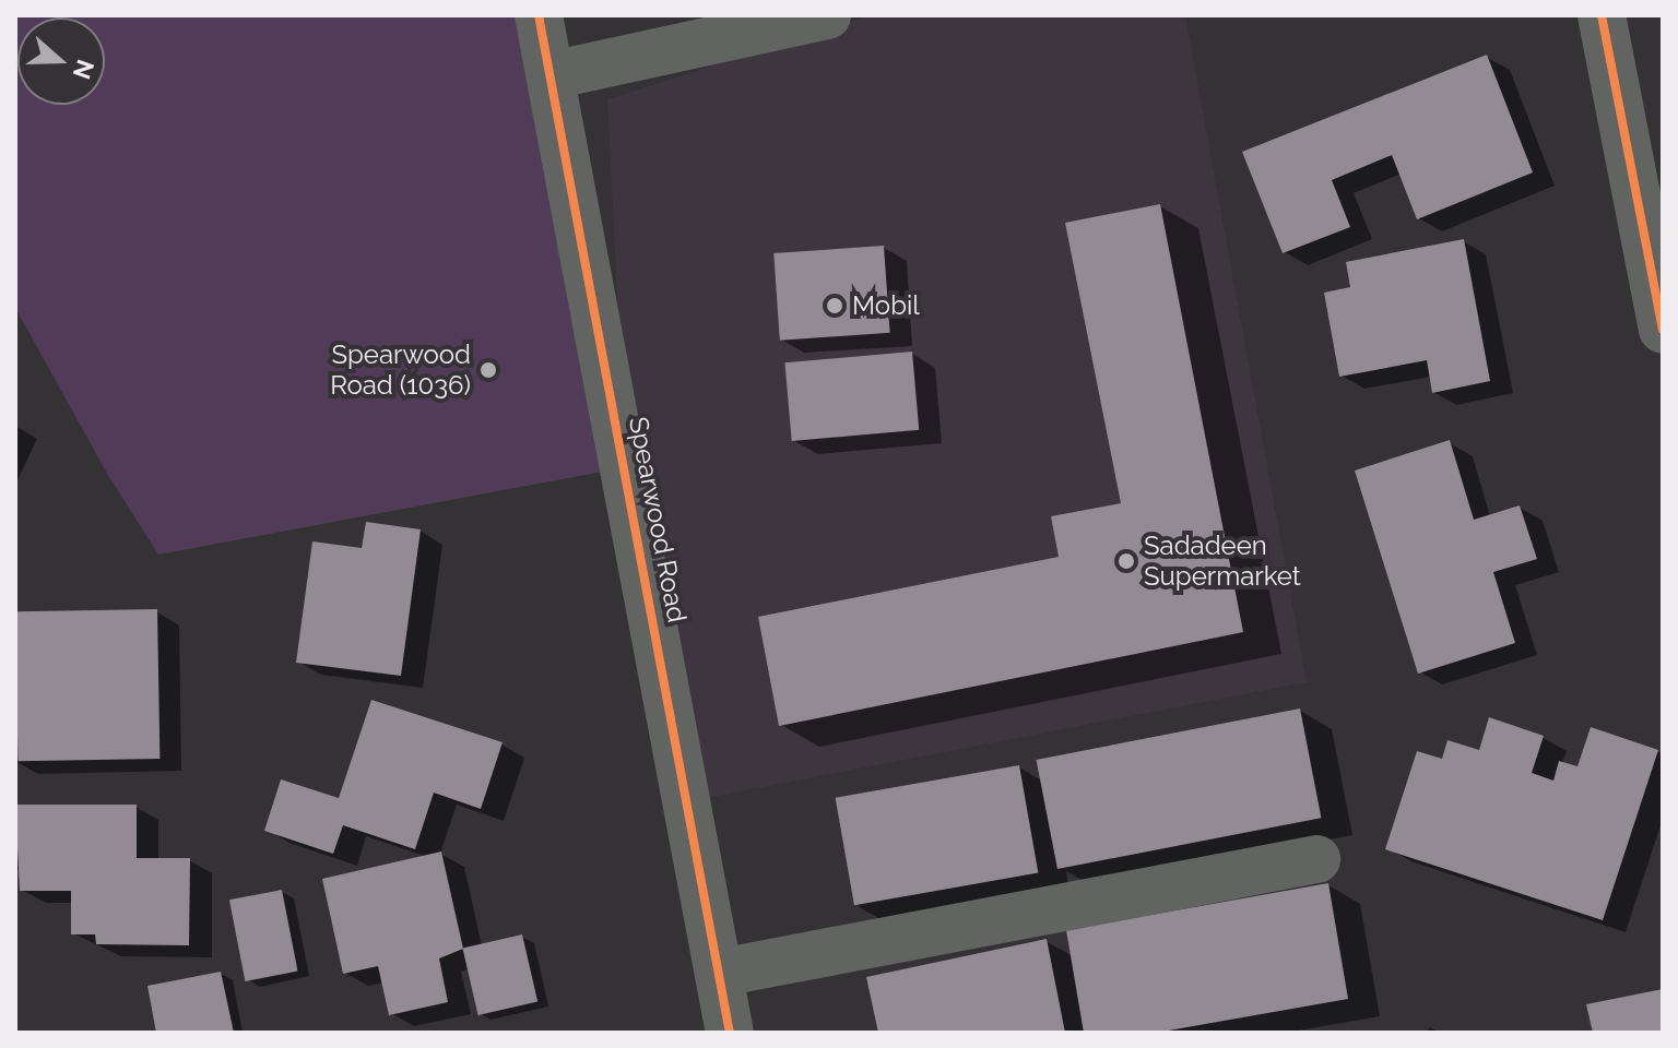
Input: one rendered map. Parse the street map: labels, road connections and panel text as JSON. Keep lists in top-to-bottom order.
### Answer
{
  "streets": {
    "street": ["Spearwood Road"]
  },
  "places": ["Mobil", "Spearwood Road (1036)", "Sadadeen Supermarket"],
  "north": "right"
}
